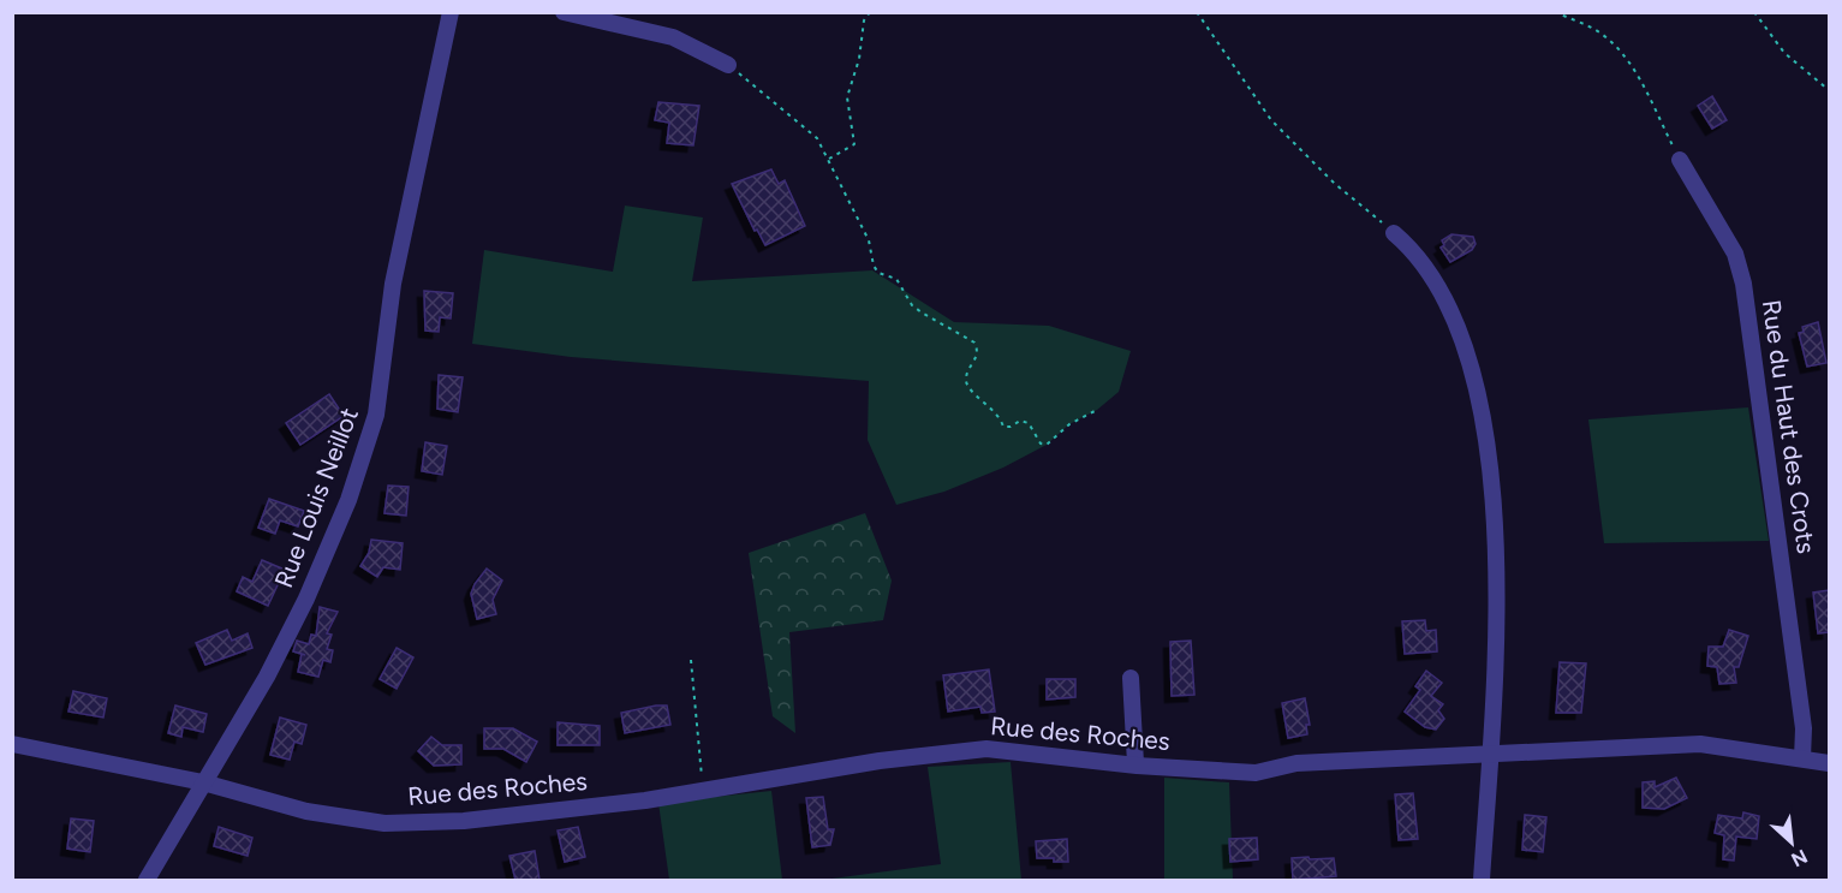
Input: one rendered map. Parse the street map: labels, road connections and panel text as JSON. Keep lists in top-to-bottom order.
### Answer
{
  "streets": {
    "street": ["Rue du Haut des Crots", "Rue Louis Neillot", "Rue des Roches"]
  },
  "crossings": [
    ["Rue du Haut des Crots", "Rue des Roches"],
    ["Rue Louis Neillot", "Rue des Roches"]
  ],
  "north": "bottom right"
}
